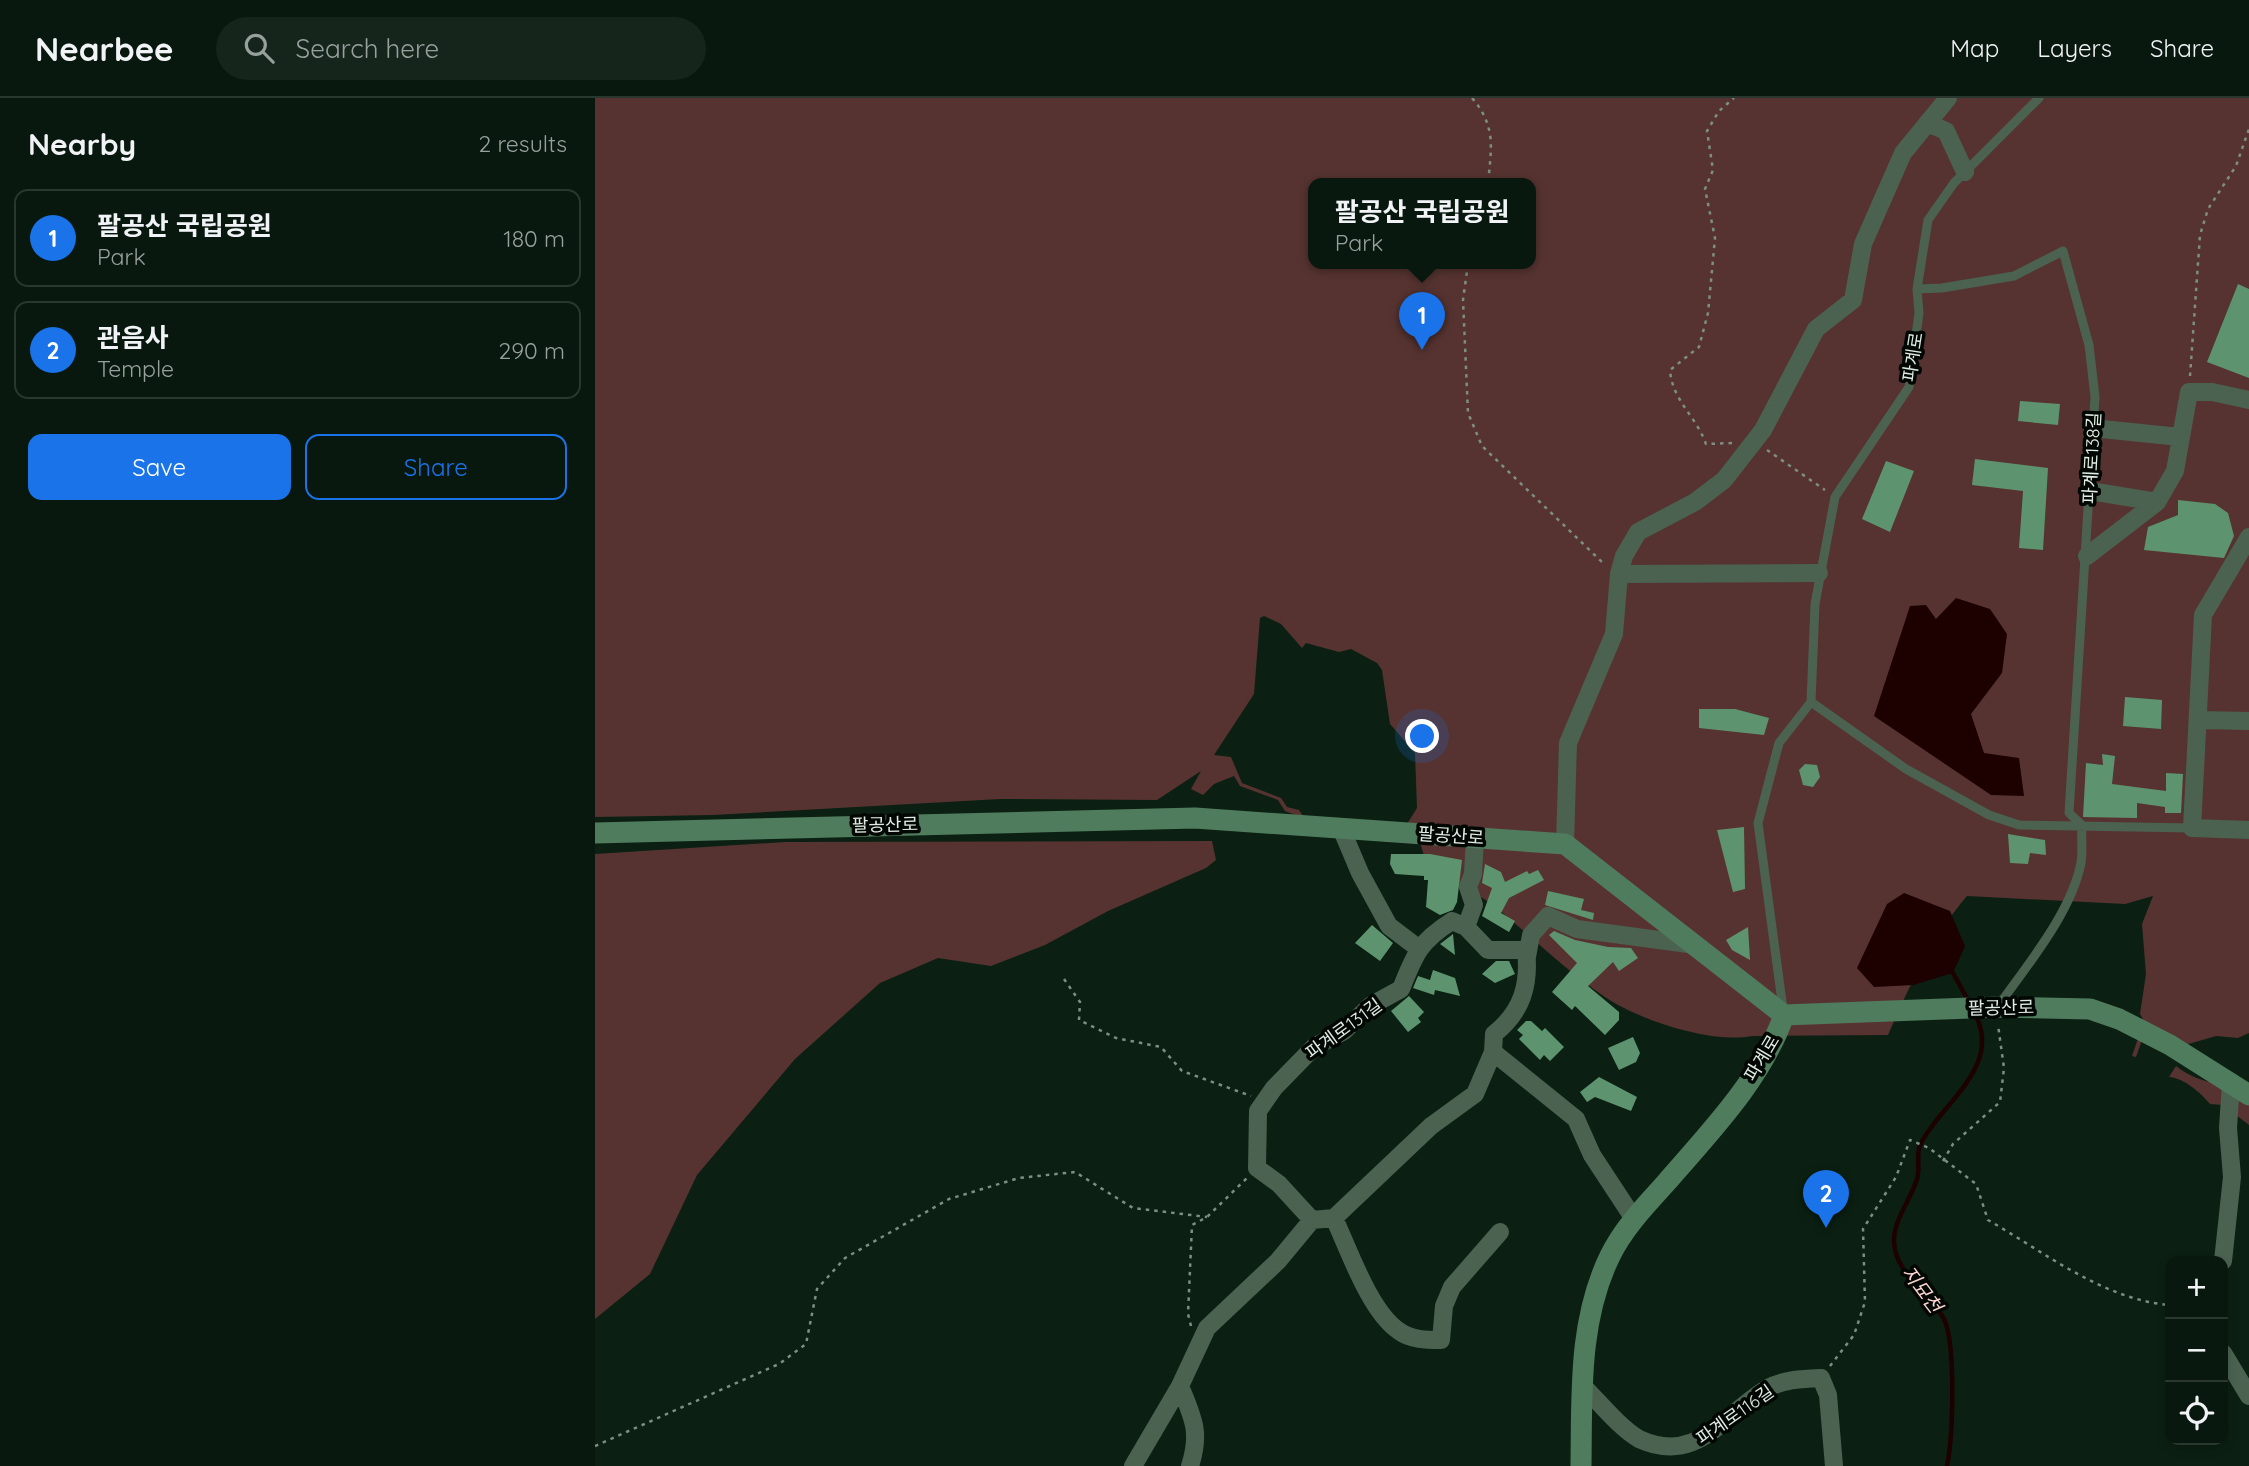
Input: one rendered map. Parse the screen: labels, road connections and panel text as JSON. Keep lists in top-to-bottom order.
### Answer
{
  "streets": {
    "street": [
      "파계로",
      "팔공산로",
      "파계로131길",
      "파계로116길"
    ],
    "lane": ["파계로138길"]
  },
  "crossings": [
    ["파계로", "파계로138길"],
    ["파계로", "팔공산로"],
    ["파계로", "파계로116길"]
  ],
  "water": ["지묘천"],
  "page": {
    "header": "Nearbee",
    "search": "Search here",
    "nav": ["Map", "Layers", "Share"],
    "heading": ["Nearby", "2 results"],
    "popup": ["팔공산 국립공원", "Park"],
    "list": [
      {
        "mark": "1",
        "name": "팔공산 국립공원",
        "note": "Park",
        "value": "180 m"
      },
      {
        "mark": "2",
        "name": "관음사",
        "note": "Temple",
        "value": "290 m"
      }
    ],
    "pins": ["1", "2"],
    "buttons": ["Save", "Share"],
    "map_buttons": ["+", "−"]
  }
}
